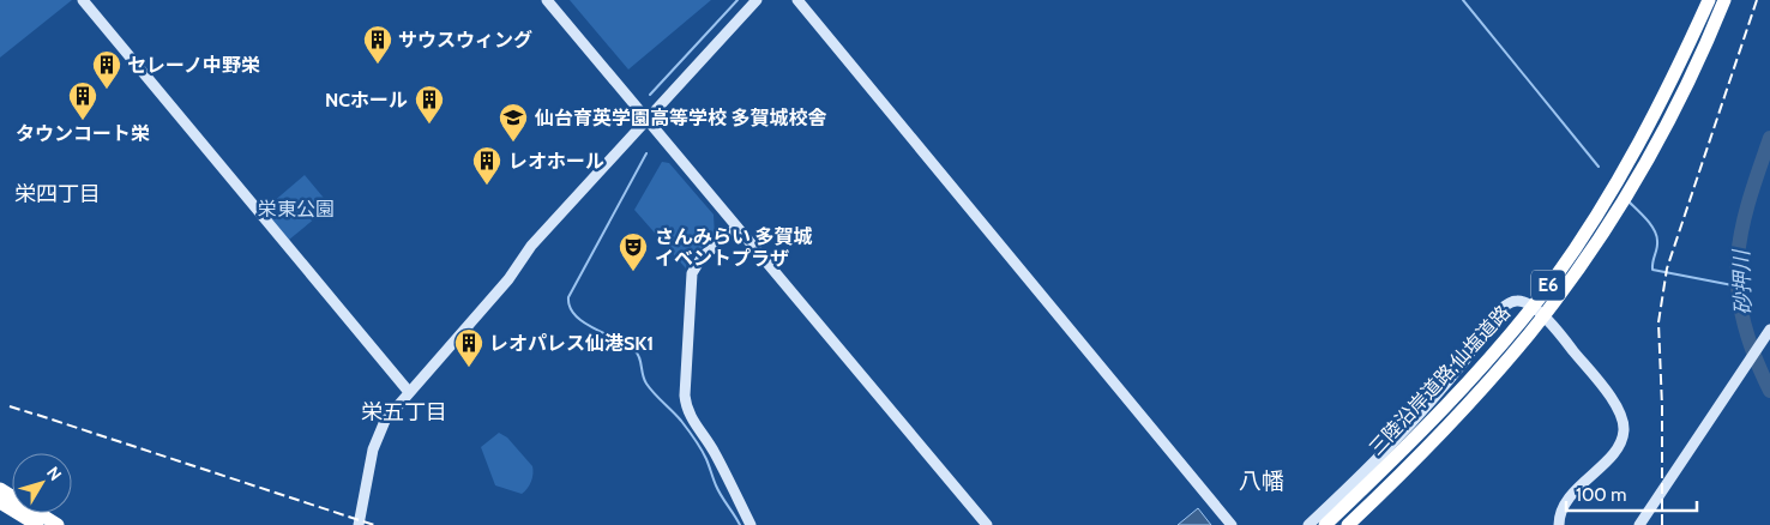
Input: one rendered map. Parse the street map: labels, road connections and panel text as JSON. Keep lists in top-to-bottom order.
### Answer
{
  "streets": {
    "highway": ["E6", "三陸沿岸道路;仙塩道路"]
  },
  "districts": ["栄四丁目", "栄五丁目", "八幡"],
  "water": ["砂押川"],
  "parks": ["栄東公園"],
  "places": {
    "building": [
      "サウスウィング",
      "セレーノ中野栄",
      "タウンコート栄",
      "NCホール",
      "レオホール",
      "レオパレス仙港SK1"
    ],
    "school or university": ["仙台育英学園高等学校 多賀城校舎"],
    "theatre": ["さんみらい 多賀城 イベントプラザ"]
  },
  "scale_bar": "100 m",
  "north": "top right"
}
